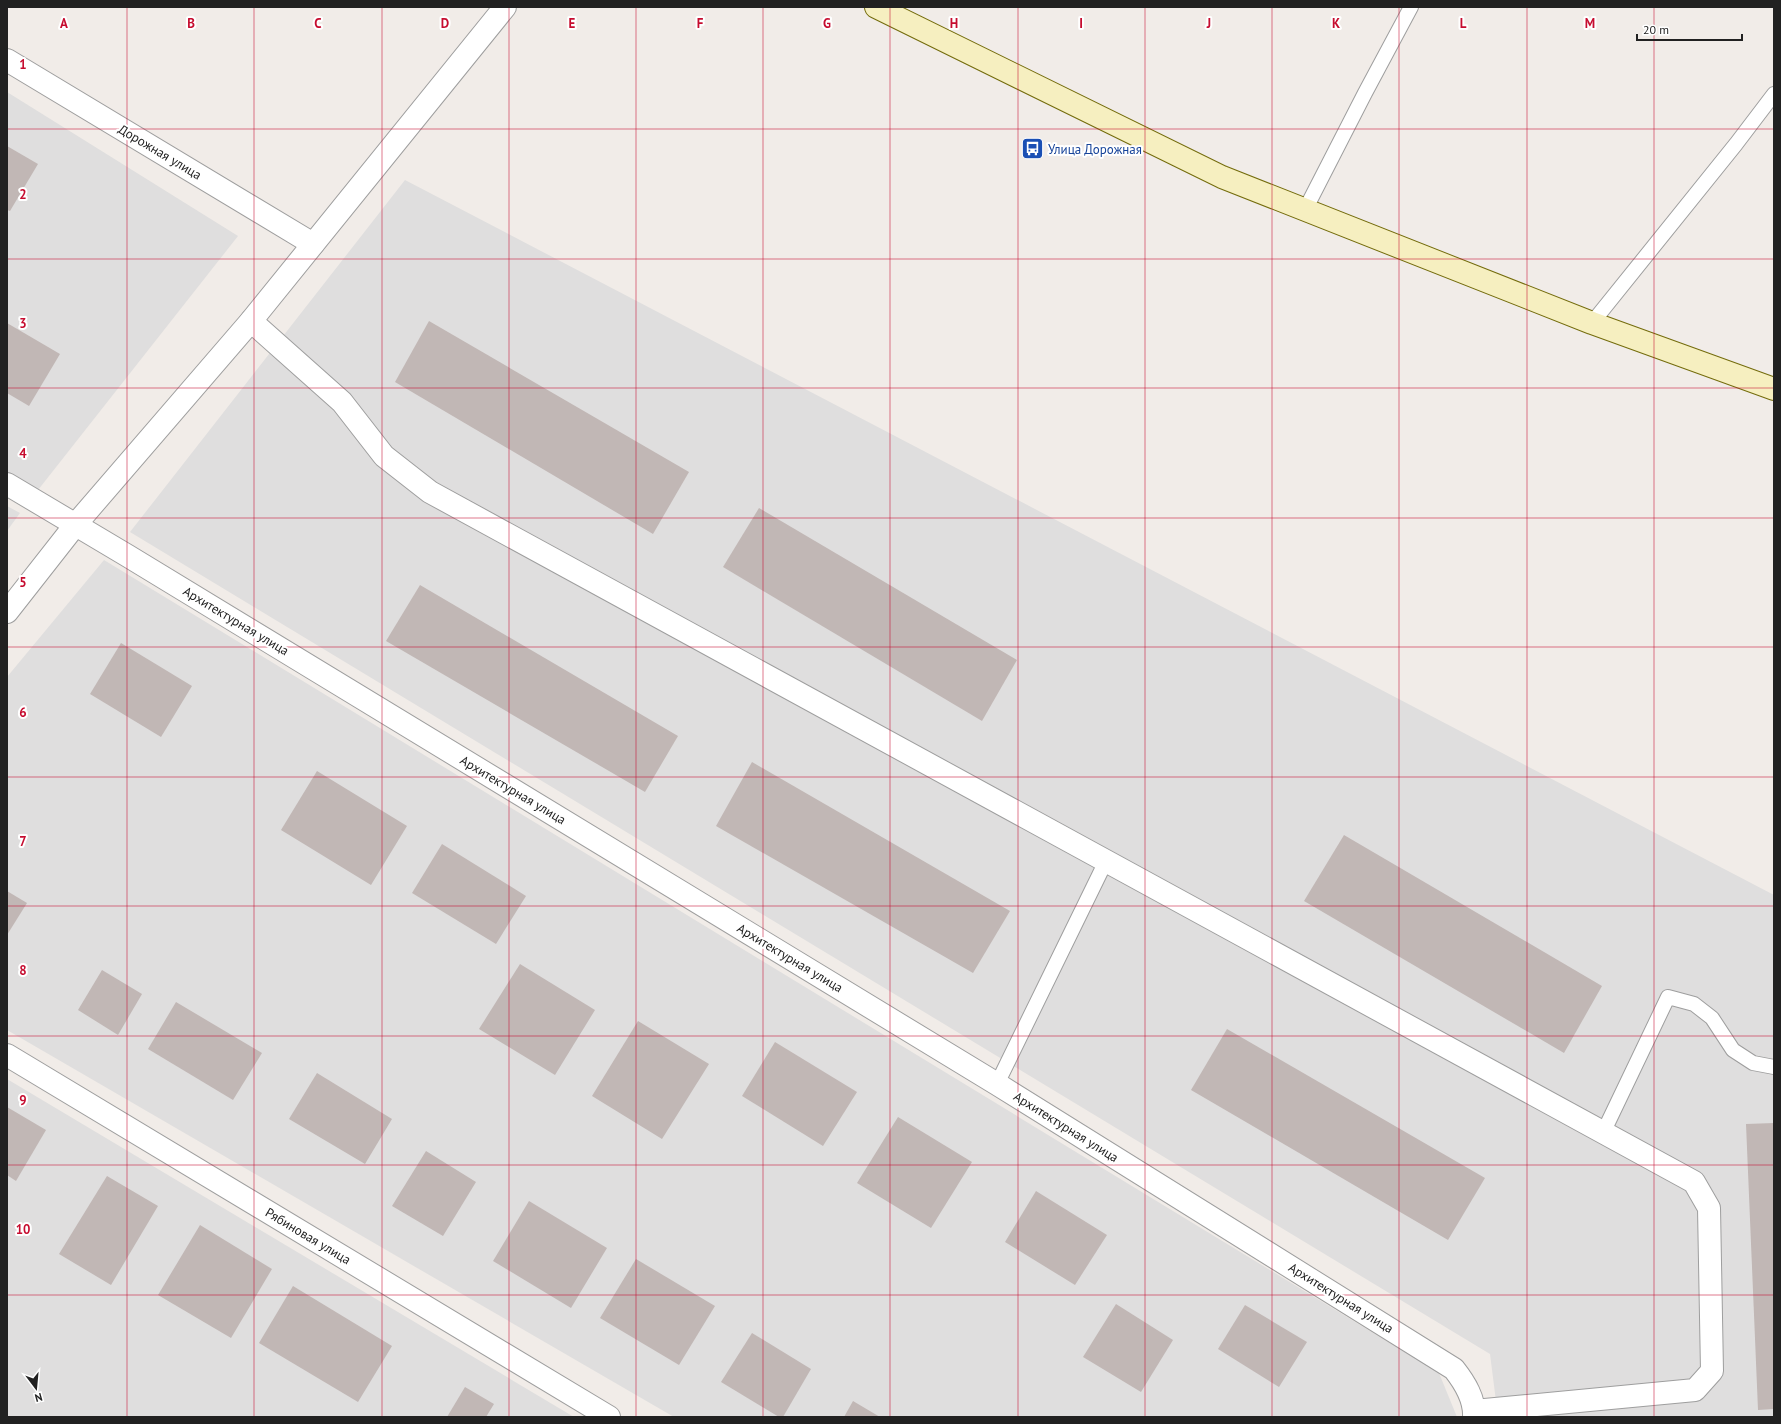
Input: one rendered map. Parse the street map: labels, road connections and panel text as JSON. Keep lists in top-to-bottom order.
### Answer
{
  "streets": {
    "street": ["Дорожная улица", "Архитектурная улица", "Рябиновая улица"]
  },
  "places": {
    "bus stop": ["Улица Дорожная"]
  },
  "scale_bar": "20 m",
  "north": "bottom",
  "grid": {
    "columns": [
      "A",
      "B",
      "C",
      "D",
      "E",
      "F",
      "G",
      "H",
      "I",
      "J",
      "K",
      "L",
      "M"
    ],
    "rows": [
      "1",
      "2",
      "3",
      "4",
      "5",
      "6",
      "7",
      "8",
      "9",
      "10"
    ]
  }
}
